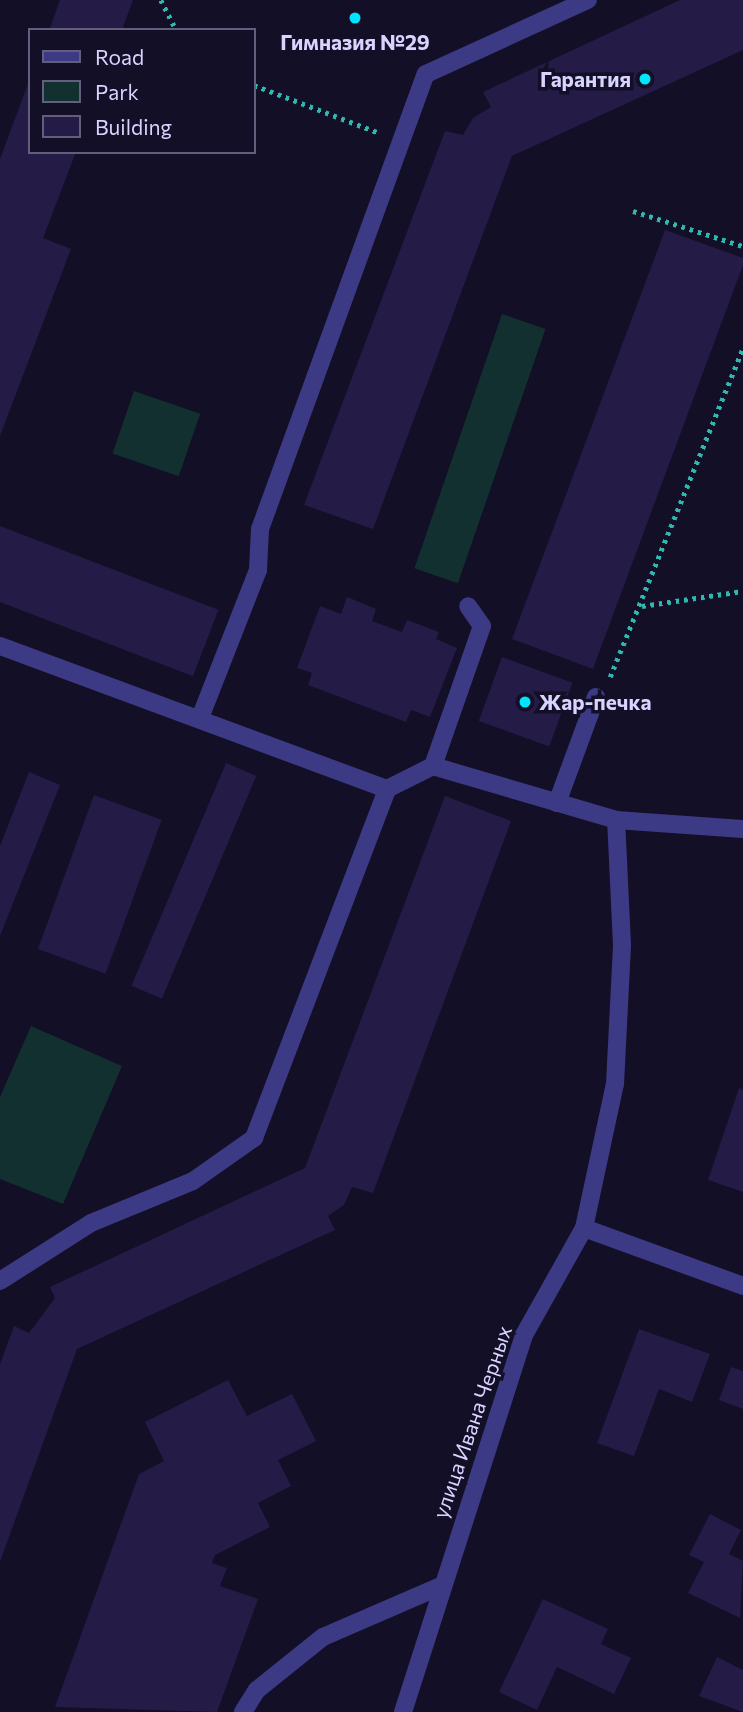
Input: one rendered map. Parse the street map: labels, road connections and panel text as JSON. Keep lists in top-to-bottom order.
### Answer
{
  "streets": {
    "street": ["улица Ивана Черных"]
  },
  "places": ["Гимназия №29", "Гарантия", "Жар-печка"],
  "legend": ["Road", "Park", "Building"]
}
